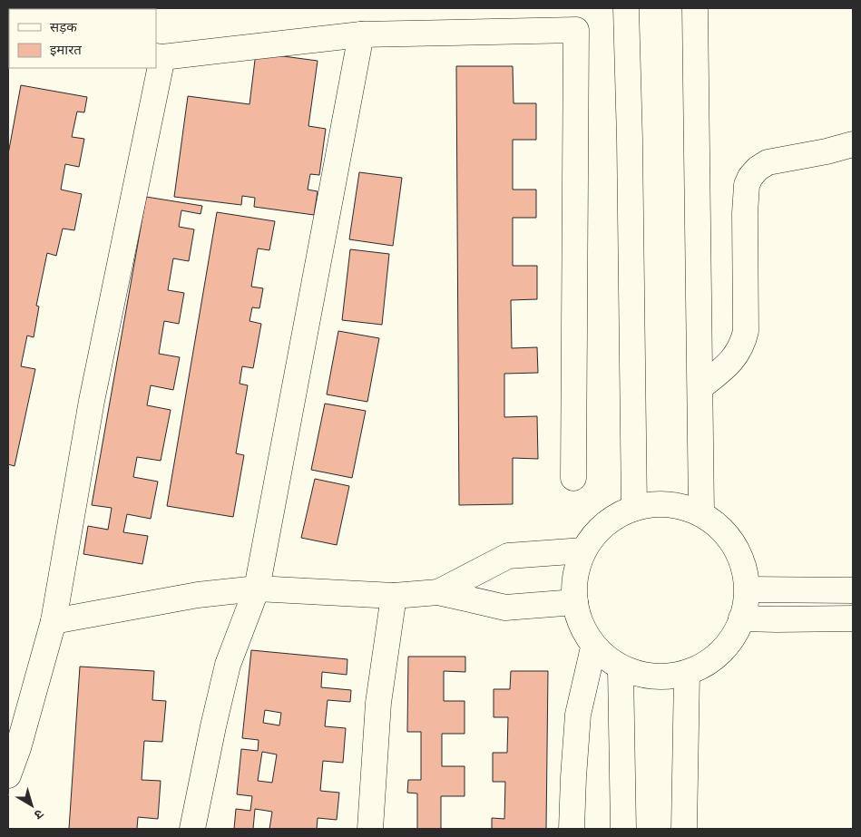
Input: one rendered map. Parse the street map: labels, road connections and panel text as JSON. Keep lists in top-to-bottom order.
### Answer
{
  "legend": ["सड़क", "इमारत"],
  "north": "bottom right"
}
